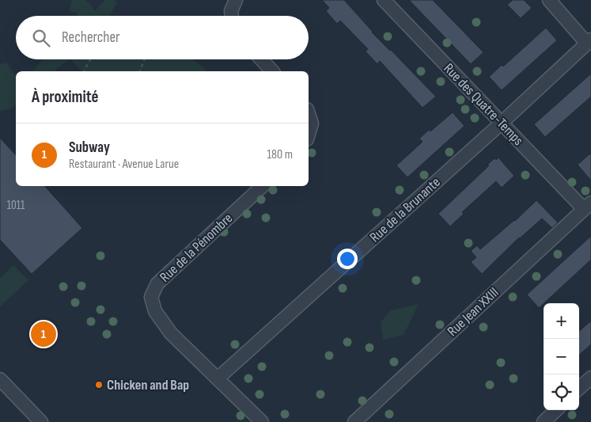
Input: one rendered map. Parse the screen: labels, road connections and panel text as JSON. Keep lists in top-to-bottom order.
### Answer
{
  "streets": {
    "street": [
      "Rue des Quatre-Temps",
      "Rue de la Brunante",
      "Rue de la Pénombre",
      "Rue Jean XXIII"
    ]
  },
  "crossings": [
    ["Rue des Quatre-Temps", "Rue de la Brunante"],
    ["Rue des Quatre-Temps", "Rue Jean XXIII"],
    ["Rue de la Brunante", "Rue de la Pénombre"]
  ],
  "places": ["Chicken and Bap"],
  "house_numbers": ["1011"],
  "page": {
    "search": "Rechercher",
    "heading": "À proximité",
    "list": [
      {
        "mark": "1",
        "name": "Subway",
        "note": "Restaurant · Avenue Larue",
        "value": "180 m"
      }
    ],
    "map_buttons": ["+", "−"],
    "pins": "1"
  }
}
